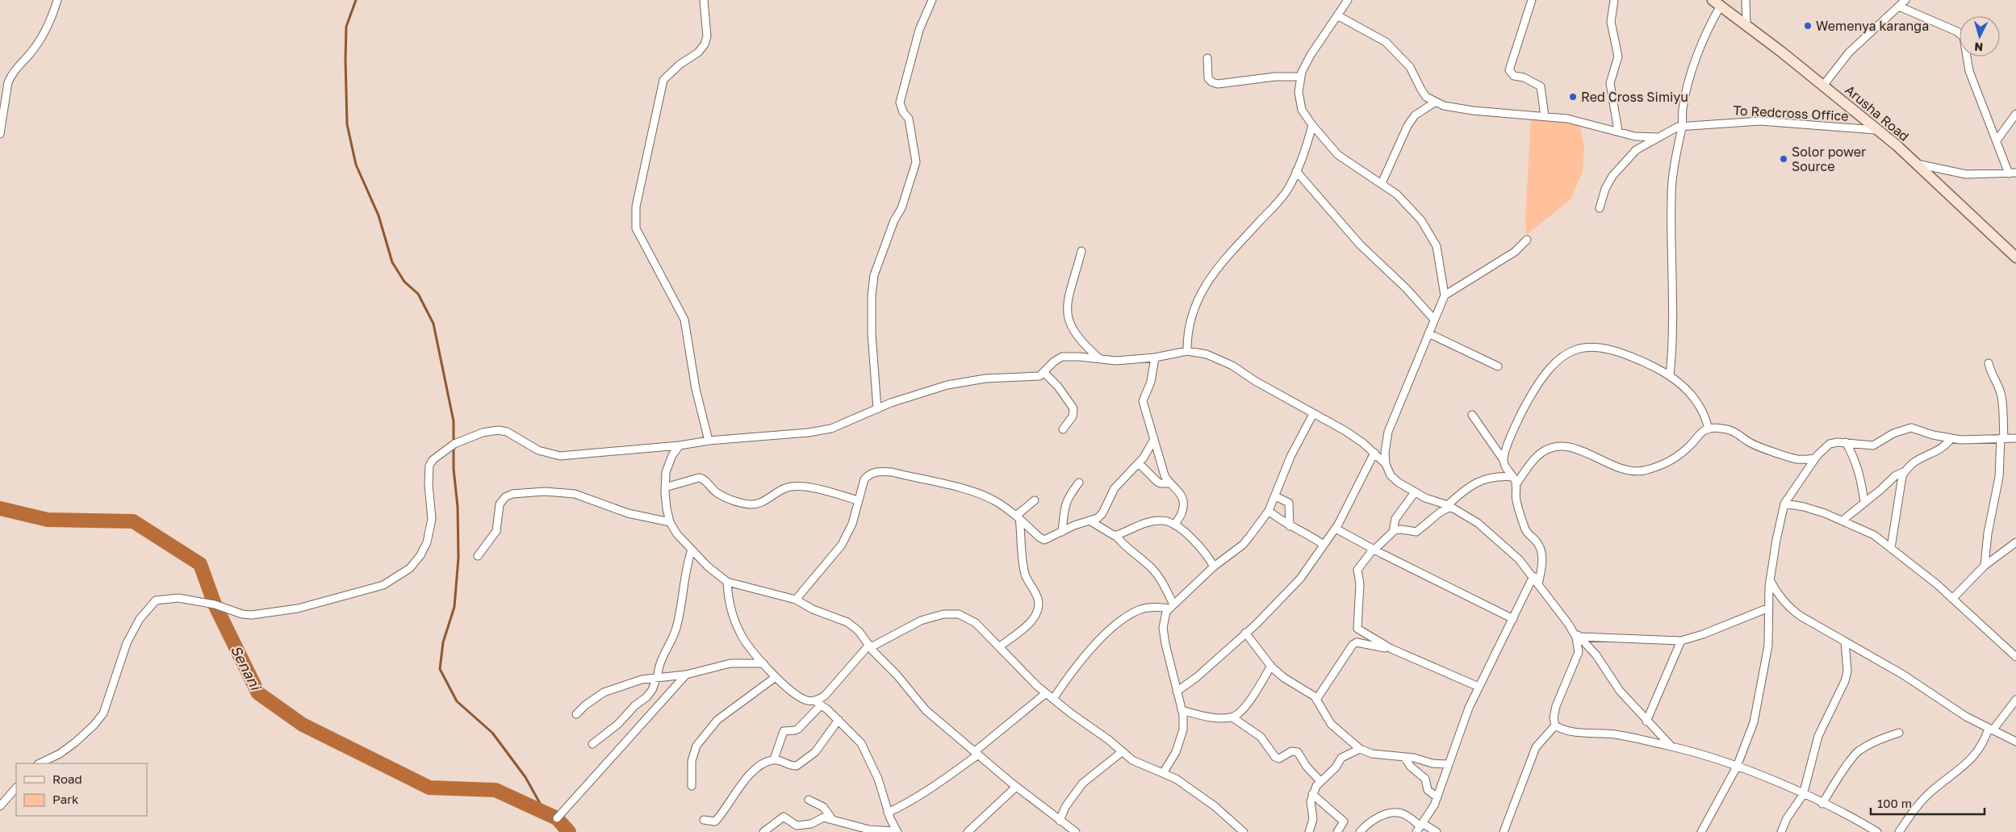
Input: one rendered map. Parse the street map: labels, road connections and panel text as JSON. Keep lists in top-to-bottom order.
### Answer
{
  "streets": {
    "main road": ["Arusha Road"],
    "street": ["To Redcross Office"]
  },
  "crossings": [
    ["To Redcross Office", "Arusha Road"]
  ],
  "water": ["Senani"],
  "places": ["Wemenya karanga", "Red Cross Simiyu", "Solor power Source"],
  "legend": ["Road", "Park"],
  "scale_bar": "100 m",
  "north": "bottom"
}
